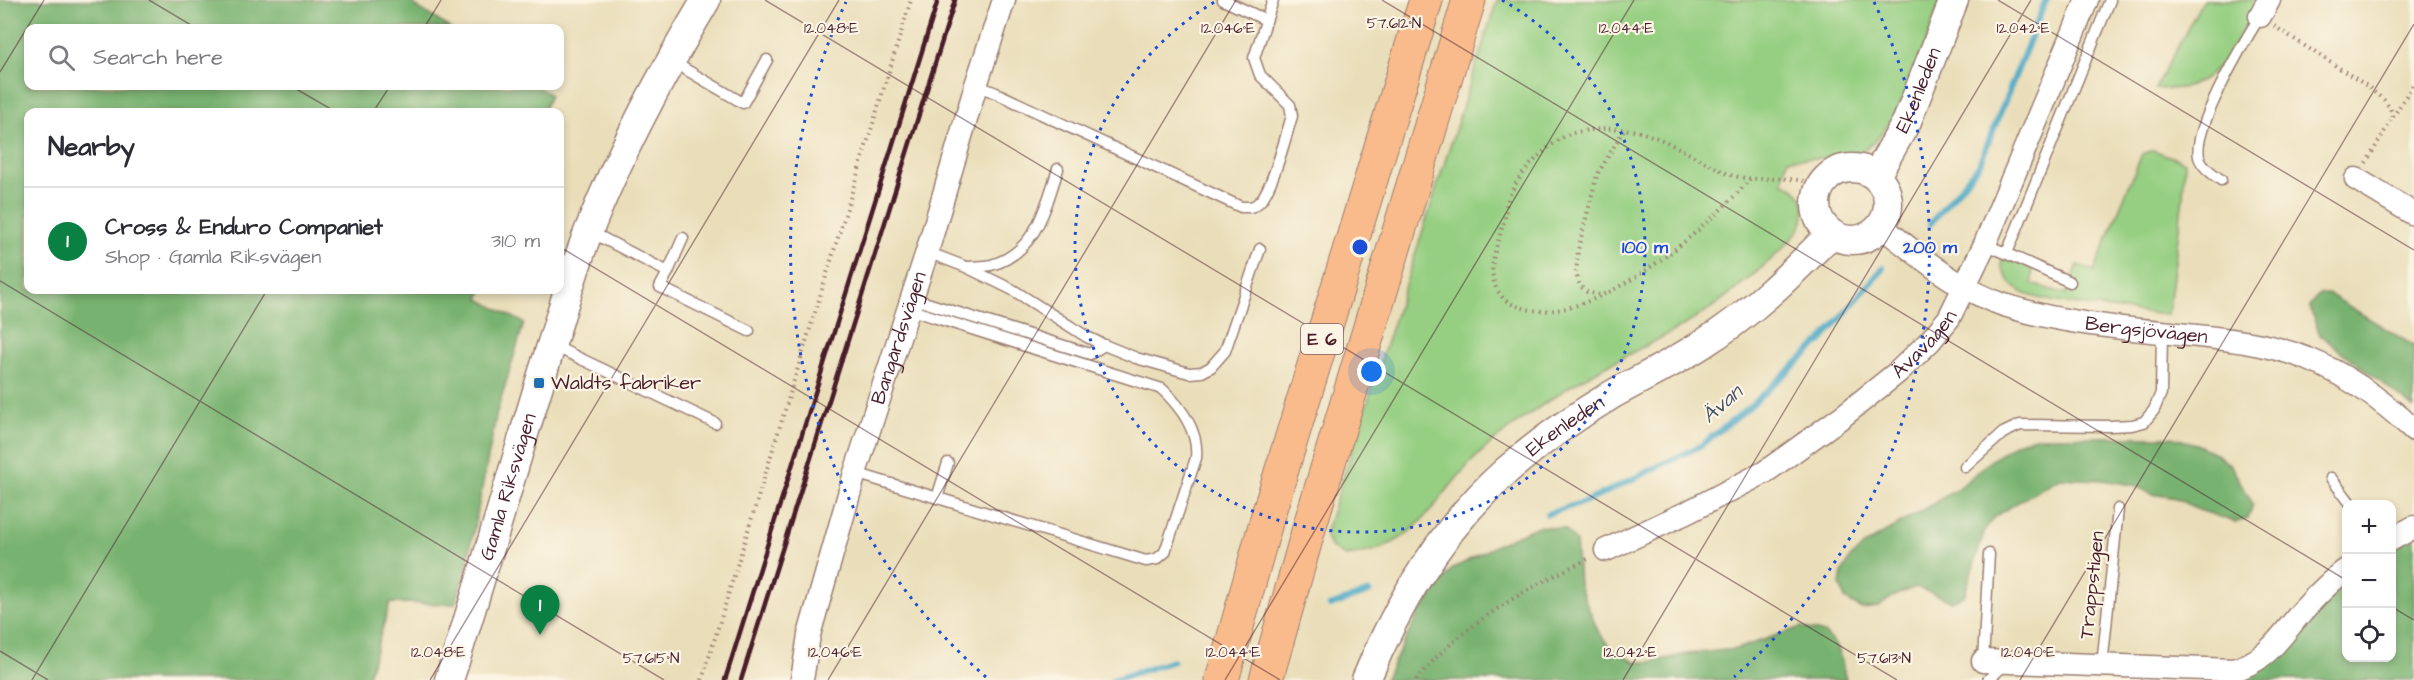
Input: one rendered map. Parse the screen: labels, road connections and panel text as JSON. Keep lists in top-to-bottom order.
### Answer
{
  "streets": {
    "highway": ["E 6"],
    "street": [
      "Ekenleden",
      "Bergsjövägen",
      "Bangårdsvägen",
      "Ävavägen",
      "Gamla Riksvägen"
    ],
    "lane": ["Trappstigen"]
  },
  "crossings": [
    ["Ekenleden", "Bergsjövägen"],
    ["Bergsjövägen", "Ävavägen"]
  ],
  "water": ["Ävan"],
  "places": {
    "transit": ["Waldts fabriker"]
  },
  "page": {
    "search": "Search here",
    "heading": "Nearby",
    "list": [
      {
        "mark": "1",
        "name": "Cross & Enduro Companiet",
        "note": "Shop · Gamla Riksvägen",
        "value": "310 m"
      }
    ],
    "map_buttons": ["+", "−"],
    "pins": "1"
  },
  "coordinates": [
    "57.612°N",
    "12.048°E",
    "12.046°E",
    "12.042°E",
    "12.044°E",
    "12.040°E",
    "57.615°N",
    "57.613°N"
  ],
  "rings": ["100 m", "200 m"]
}
